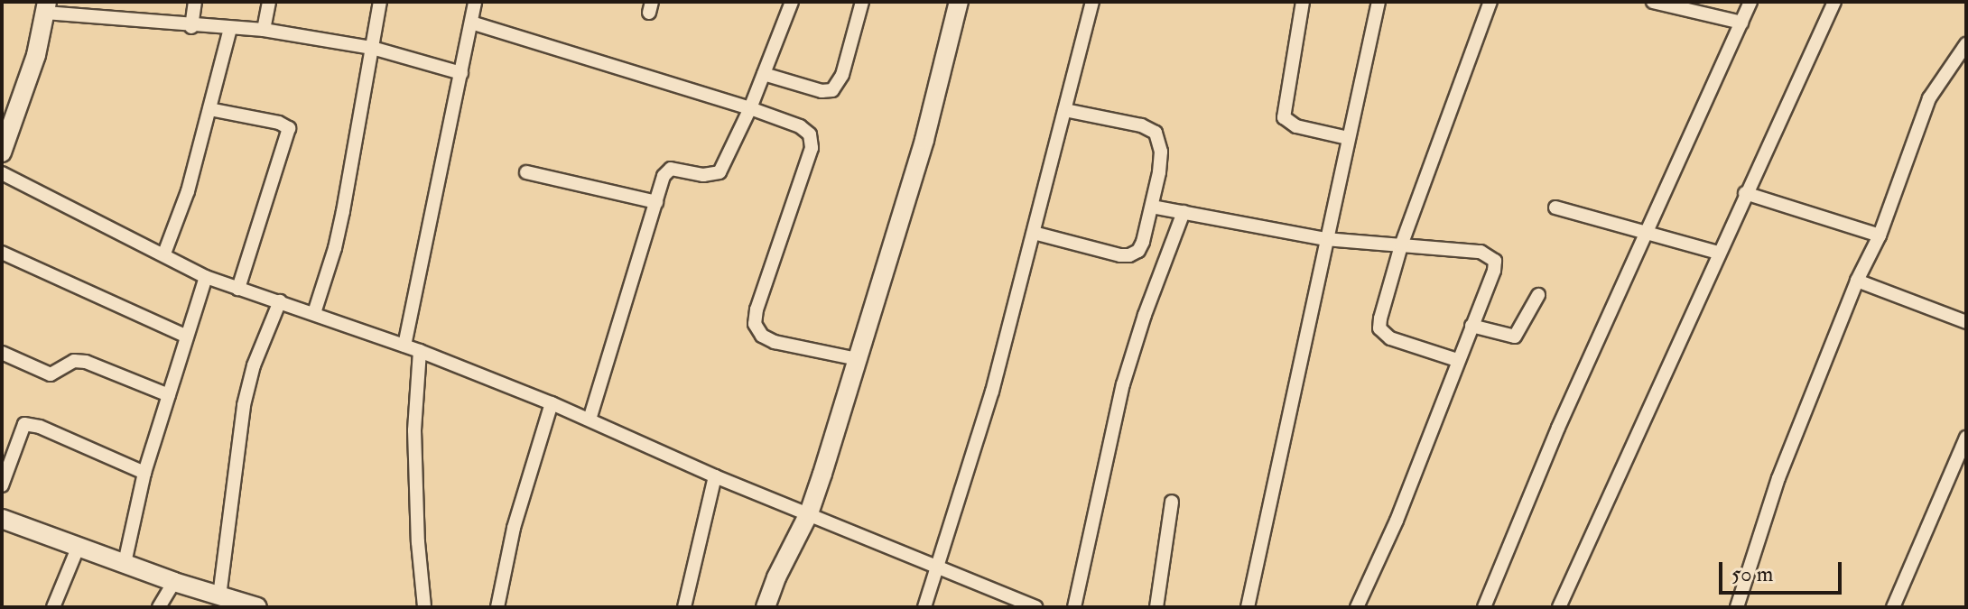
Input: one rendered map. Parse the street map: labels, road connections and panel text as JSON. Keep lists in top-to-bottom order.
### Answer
{
  "scale_bar": "50 m"
}
